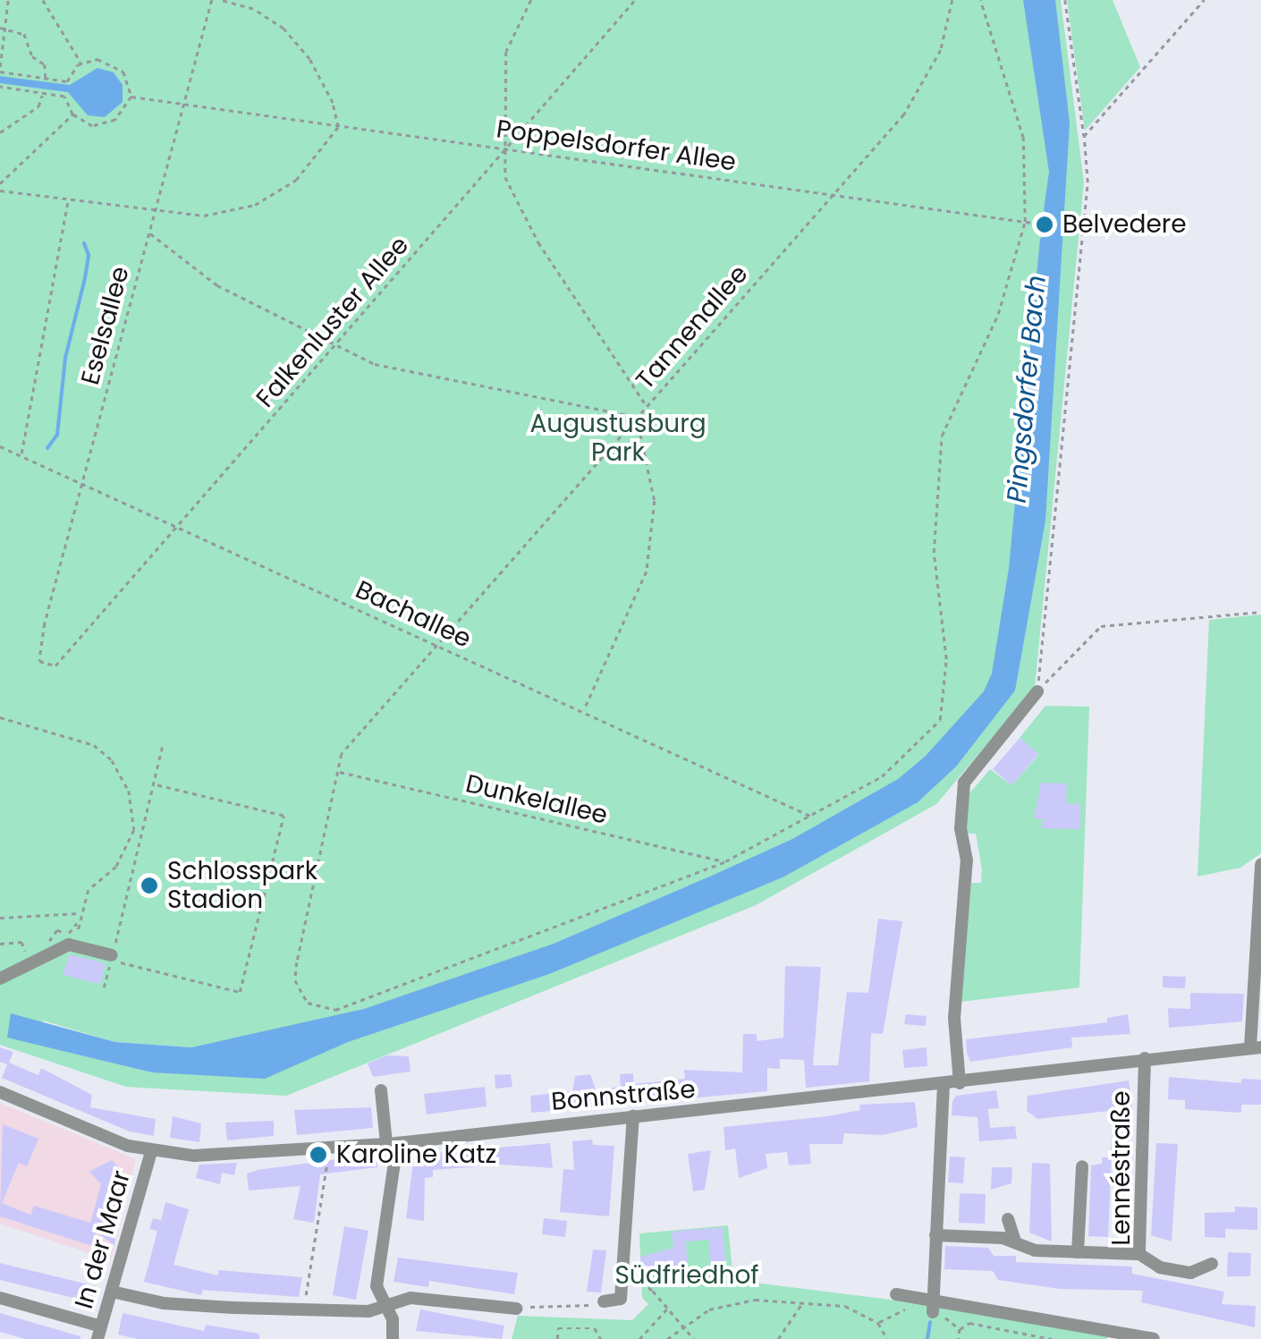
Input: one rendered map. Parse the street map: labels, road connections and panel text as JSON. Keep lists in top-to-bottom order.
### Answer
{
  "streets": {
    "street": ["Bonnstraße", "Lennéstraße", "In der Maar"],
    "path": [
      "Poppelsdorfer Allee",
      "Falkenluster Allee",
      "Eselsallee",
      "Tannenallee",
      "Bachallee",
      "Dunkelallee"
    ]
  },
  "crossings": [
    ["Poppelsdorfer Allee", "Falkenluster Allee"],
    ["Poppelsdorfer Allee", "Eselsallee"],
    ["Poppelsdorfer Allee", "Tannenallee"],
    ["Falkenluster Allee", "Eselsallee"],
    ["Falkenluster Allee", "Bachallee"],
    ["Eselsallee", "Bachallee"],
    ["Tannenallee", "Bachallee"],
    ["Tannenallee", "Dunkelallee"],
    ["Bonnstraße", "Lennéstraße"],
    ["Bonnstraße", "In der Maar"]
  ],
  "water": ["Pingsdorfer Bach"],
  "parks": ["Augustusburg Park", "Südfriedhof"],
  "places": ["Belvedere", "Schlosspark Stadion", "Karoline Katz"]
}
